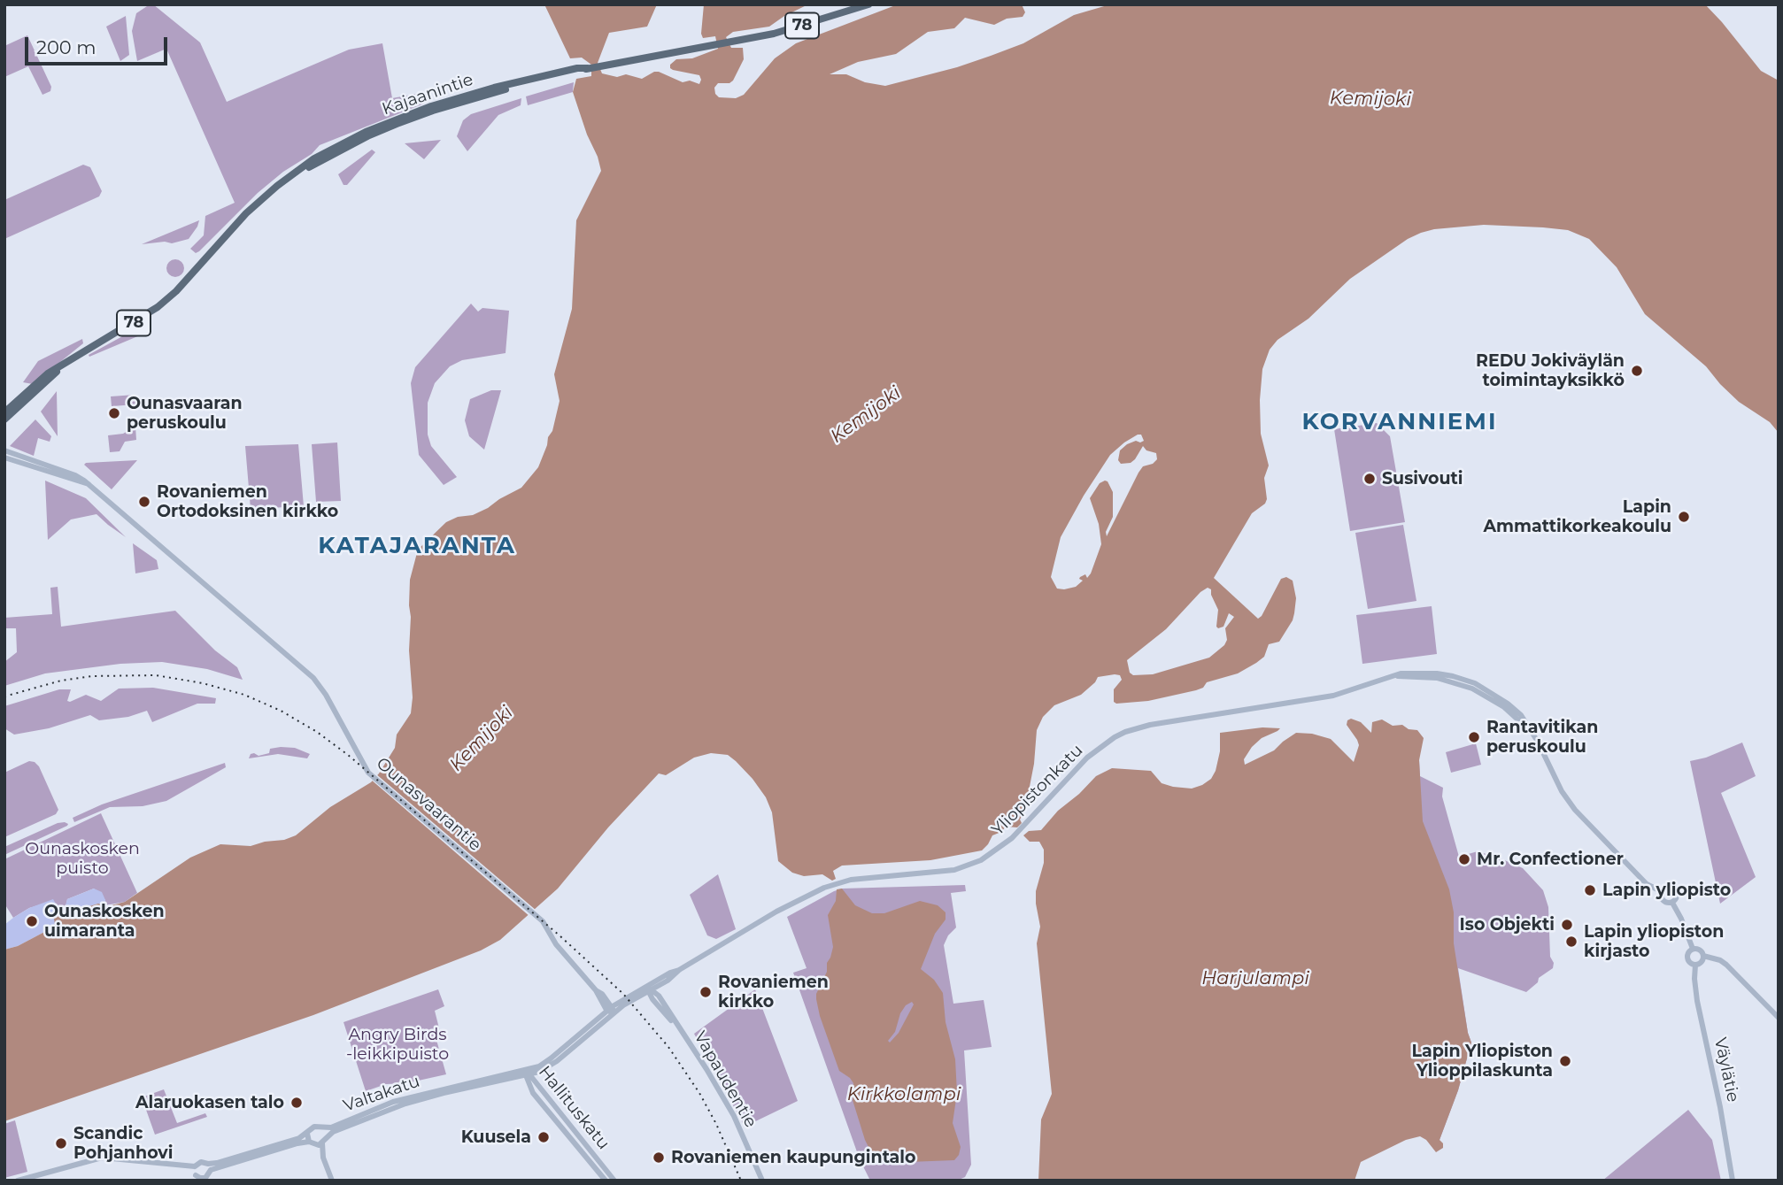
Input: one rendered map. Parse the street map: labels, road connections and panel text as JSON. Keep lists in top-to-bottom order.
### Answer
{
  "streets": {
    "main road": ["78", "Kajaanintie"],
    "street": [
      "Yliopistonkatu",
      "Ounasvaarantie",
      "Väylätie",
      "Vapaudentie",
      "Valtakatu",
      "Hallituskatu"
    ]
  },
  "crossings": [
    ["Yliopistonkatu", "Ounasvaarantie"],
    ["Yliopistonkatu", "Vapaudentie"],
    ["Yliopistonkatu", "Valtakatu"],
    ["Ounasvaarantie", "Valtakatu"],
    ["Valtakatu", "Hallituskatu"]
  ],
  "districts": ["KORVANNIEMI", "KATAJARANTA"],
  "water": ["Kemijoki", "Harjulampi", "Kirkkolampi"],
  "parks": ["Ounaskosken puisto", "Angry Birds -leikkipuisto"],
  "places": [
    "REDU Jokiväylän toimintayksikkö",
    "Ounasvaaran peruskoulu",
    "Susivouti",
    "Rovaniemen Ortodoksinen kirkko",
    "Lapin Ammattikorkeakoulu",
    "Rantavitikan peruskoulu",
    "Mr. Confectioner",
    "Lapin yliopisto",
    "Ounaskosken uimaranta",
    "Iso Objekti",
    "Lapin yliopiston kirjasto",
    "Rovaniemen kirkko",
    "Lapin Yliopiston Ylioppilaskunta",
    "Alaruokasen talo",
    "Kuusela",
    "Scandic Pohjanhovi",
    "Rovaniemen kaupungintalo"
  ],
  "scale_bar": "200 m"
}
